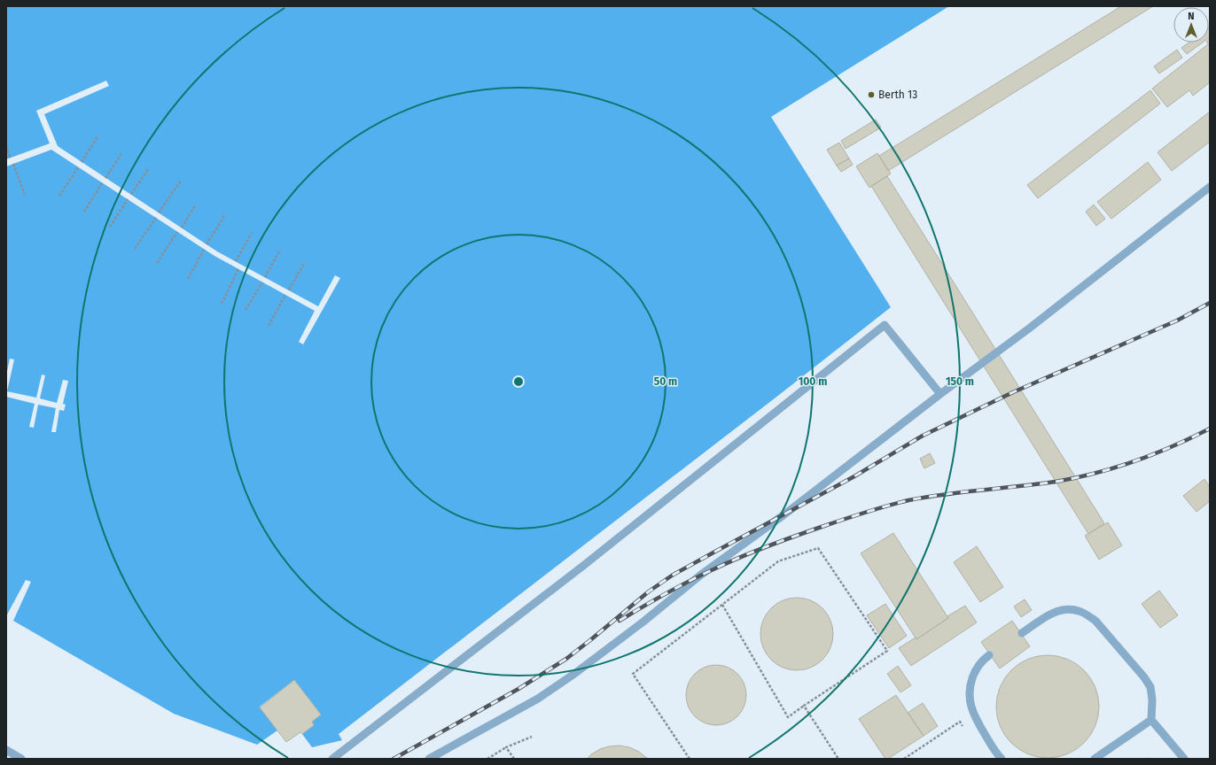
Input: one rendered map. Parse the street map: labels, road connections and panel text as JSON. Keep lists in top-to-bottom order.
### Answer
{
  "places": ["Berth 13"],
  "north": "top",
  "rings": ["50 m", "100 m", "150 m"]
}
